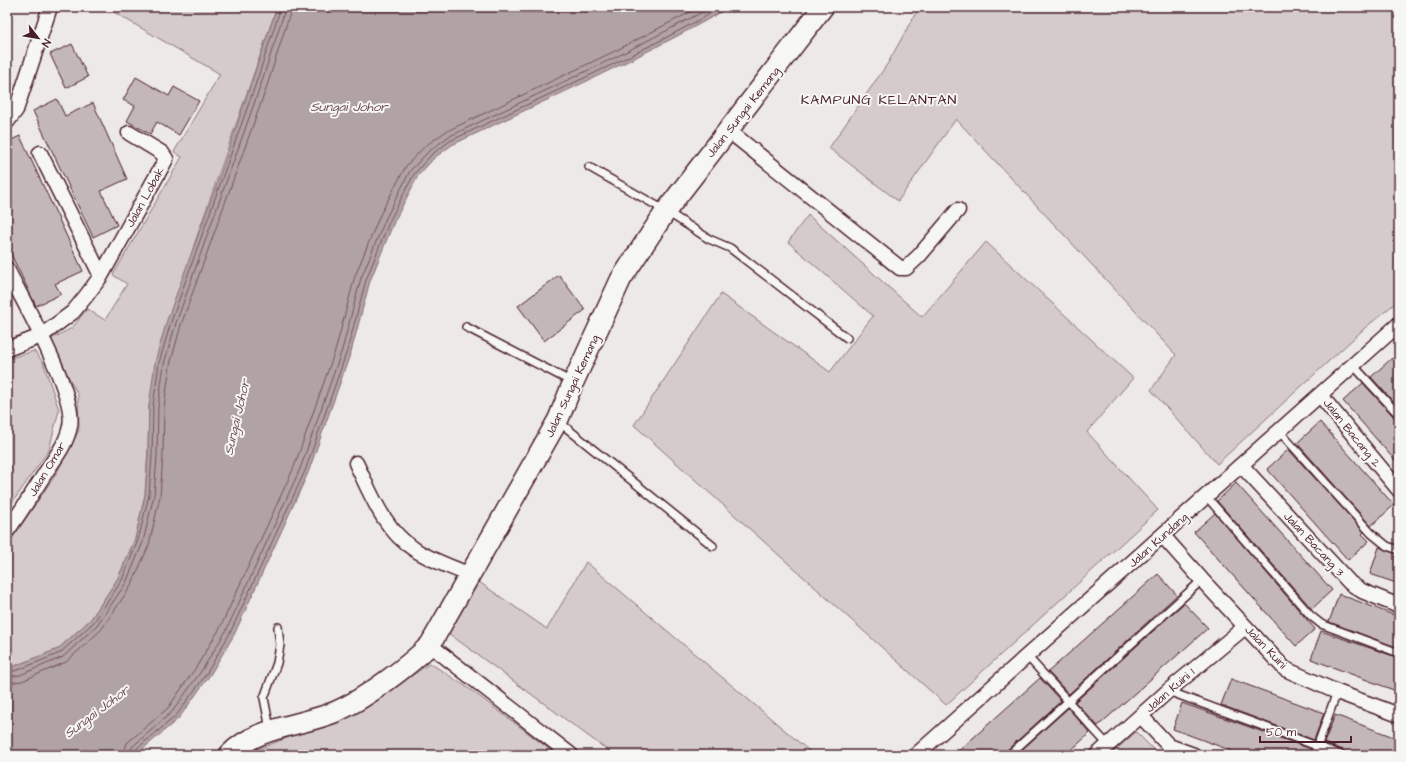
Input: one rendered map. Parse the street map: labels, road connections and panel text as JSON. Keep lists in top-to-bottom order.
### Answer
{
  "streets": {
    "street": [
      "Jalan Sungai Kemang",
      "Jalan Lobak",
      "Jalan Bacang 2",
      "Jalan Omar",
      "Jalan Kundang",
      "Jalan Bacang 3",
      "Jalan Kuini",
      "Jalan Kuini 1"
    ]
  },
  "crossings": [
    ["Jalan Lobak", "Jalan Omar"],
    ["Jalan Bacang 2", "Jalan Kundang"],
    ["Jalan Kundang", "Jalan Bacang 3"],
    ["Jalan Kundang", "Jalan Kuini"],
    ["Jalan Kuini", "Jalan Kuini 1"]
  ],
  "districts": ["KAMPUNG KELANTAN"],
  "water": ["Sungai Johor"],
  "scale_bar": "50 m",
  "north": "bottom right"
}
